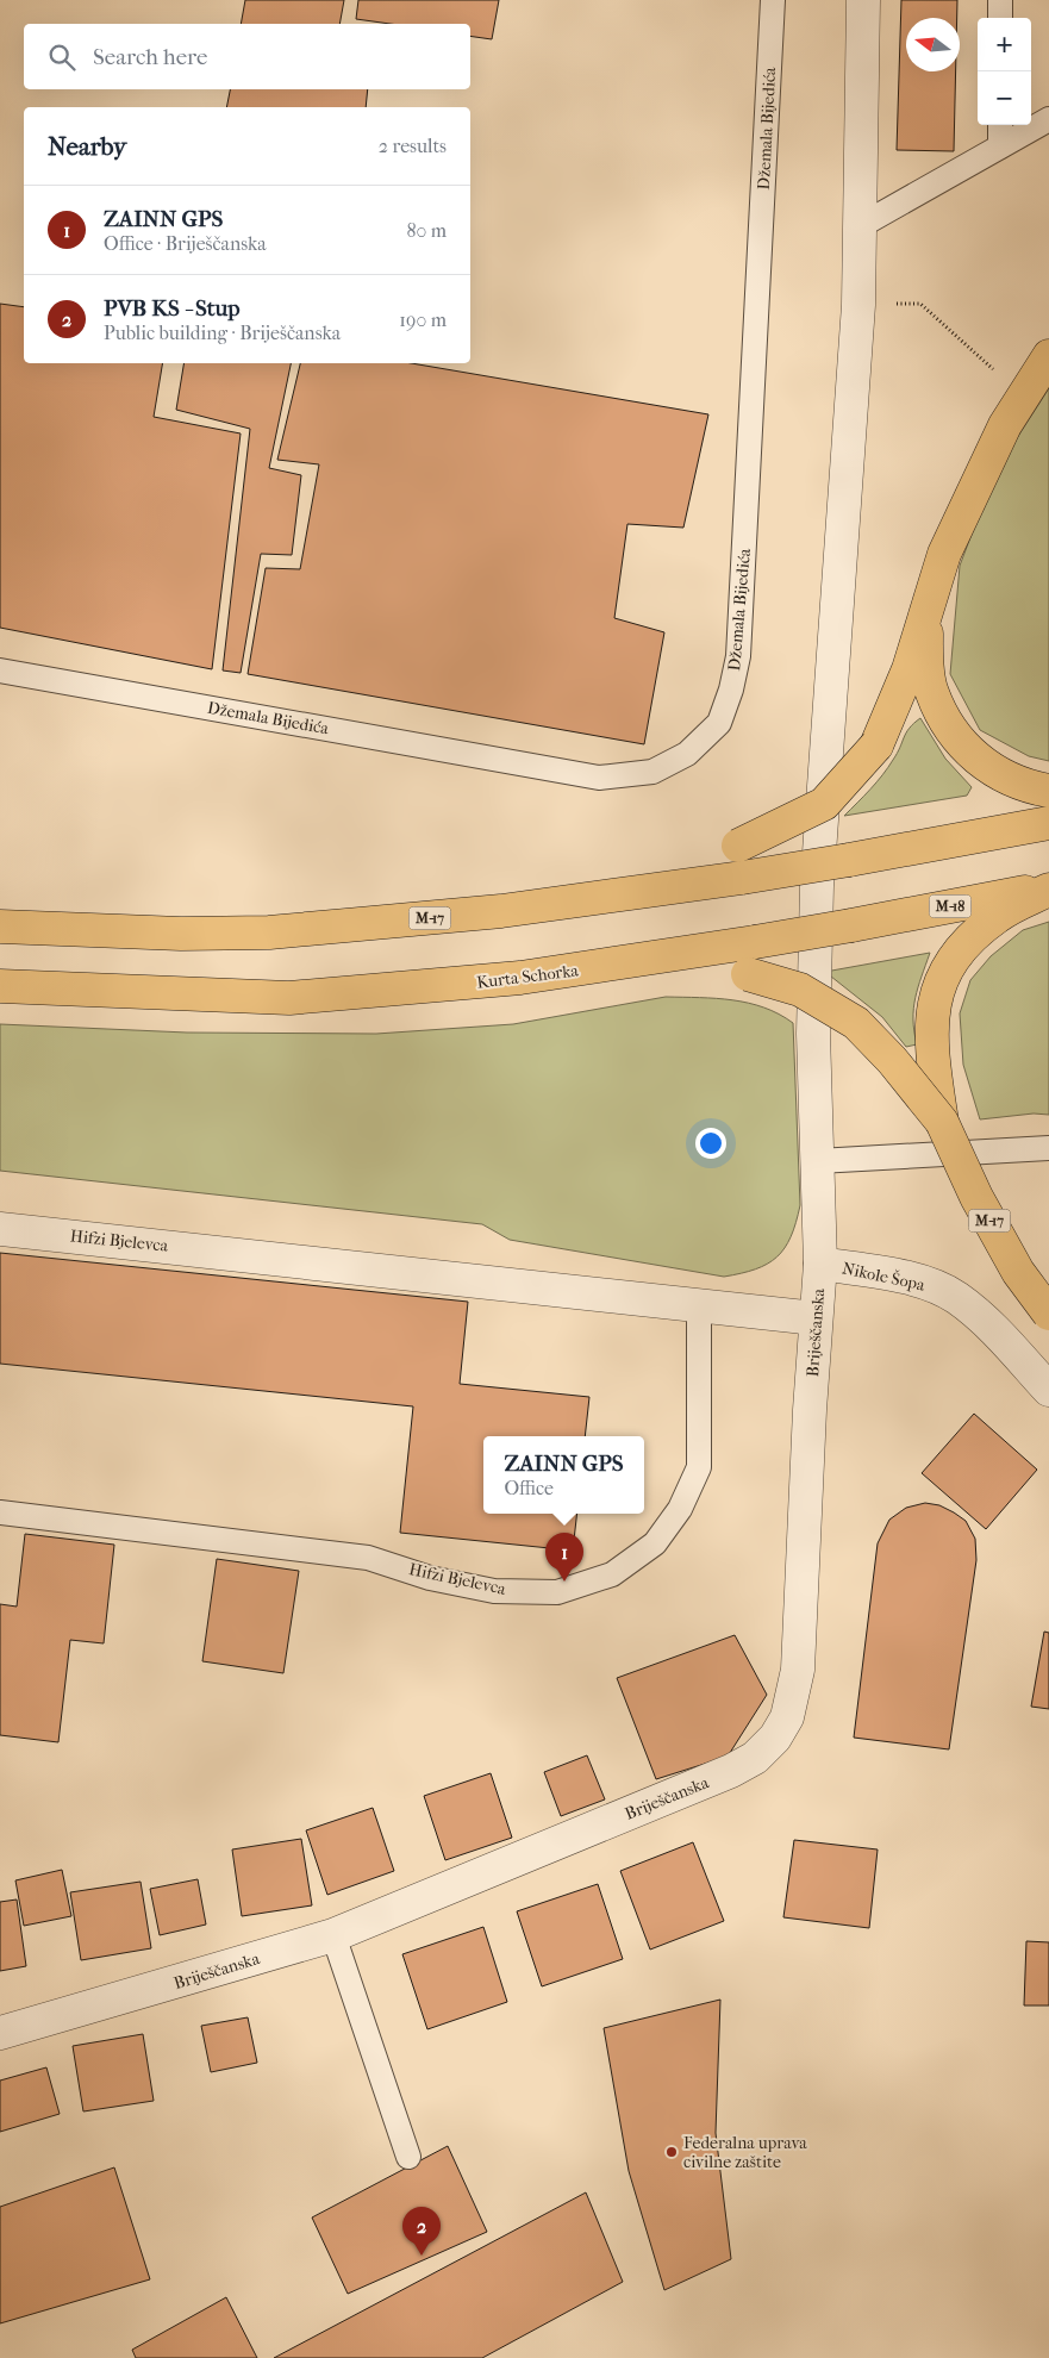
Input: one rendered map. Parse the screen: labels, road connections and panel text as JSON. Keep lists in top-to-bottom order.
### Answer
{
  "streets": {
    "main road": ["M-18", "M-17", "Kurta Schorka"],
    "street": ["Hifzi Bjelevca", "Nikole Šopa", "Briješčanska"],
    "lane": ["Džemala Bijedića"]
  },
  "crossings": [
    ["M-17", "Kurta Schorka"],
    ["Hifzi Bjelevca", "Briješčanska"],
    ["Nikole Šopa", "Briješčanska"]
  ],
  "places": ["Federalna uprava civilne zaštite"],
  "north": "left",
  "page": {
    "map_buttons": ["+", "−"],
    "search": "Search here",
    "heading": ["Nearby", "2 results"],
    "list": [
      {
        "mark": "1",
        "name": "ZAINN GPS",
        "note": "Office · Briješčanska",
        "value": "80 m"
      },
      {
        "mark": "2",
        "name": "PVB KS - Stup",
        "note": "Public building · Briješčanska",
        "value": "190 m"
      }
    ],
    "popup": ["ZAINN GPS", "Office"],
    "pins": ["1", "2"]
  }
}
